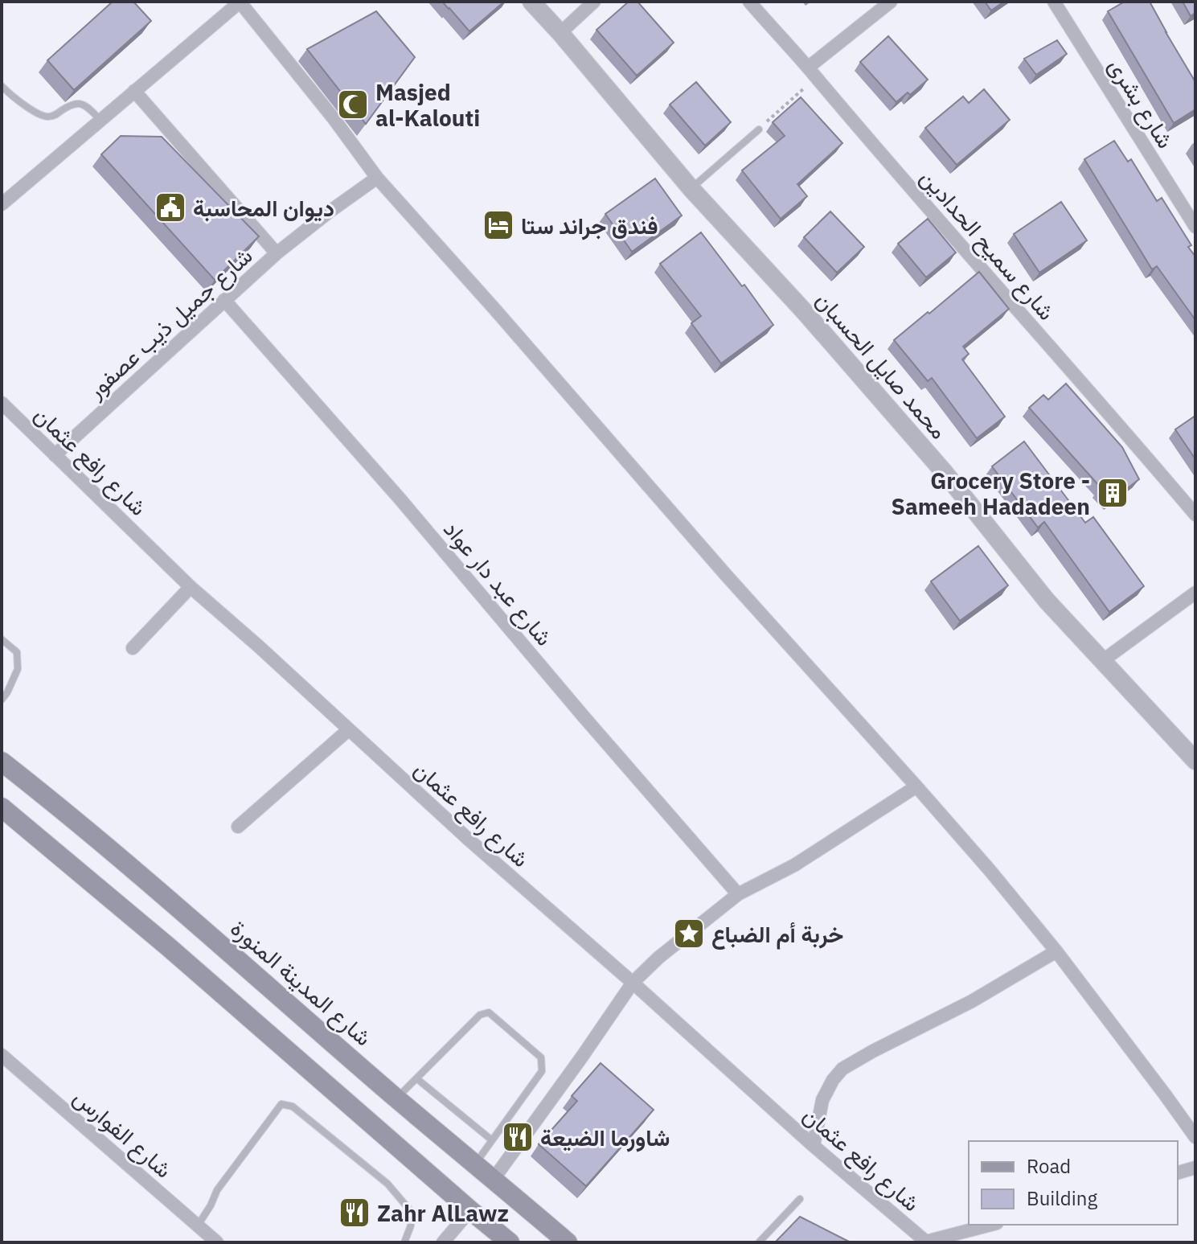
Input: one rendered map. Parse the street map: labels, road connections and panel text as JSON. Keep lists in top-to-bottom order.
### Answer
{
  "streets": {
    "main road": ["شارع المدينة المنورة"],
    "street": [
      "شارع بشرى",
      "شارع سميح الحدادين",
      "شارع جميل ذيب عصفور",
      "محمد صايل الحسبان",
      "شارع رافع عثمان",
      "شارع عبد دار عواد",
      "شارع الفوارس"
    ]
  },
  "crossings": [
    ["شارع جميل ذيب عصفور", "شارع رافع عثمان"],
    ["شارع جميل ذيب عصفور", "شارع عبد دار عواد"]
  ],
  "places": {
    "mosque": ["Masjed al-Kalouti"],
    "public building": ["ديوان المحاسبة"],
    "hotel": ["فندق جراند ستا"],
    "building": ["Grocery Store - Sameeh Hadadeen"],
    "place": ["خربة أم الضباع"],
    "restaurant": ["شاورما الضيعة", "Zahr AlLawz"]
  },
  "legend": ["Road", "Building"]
}
